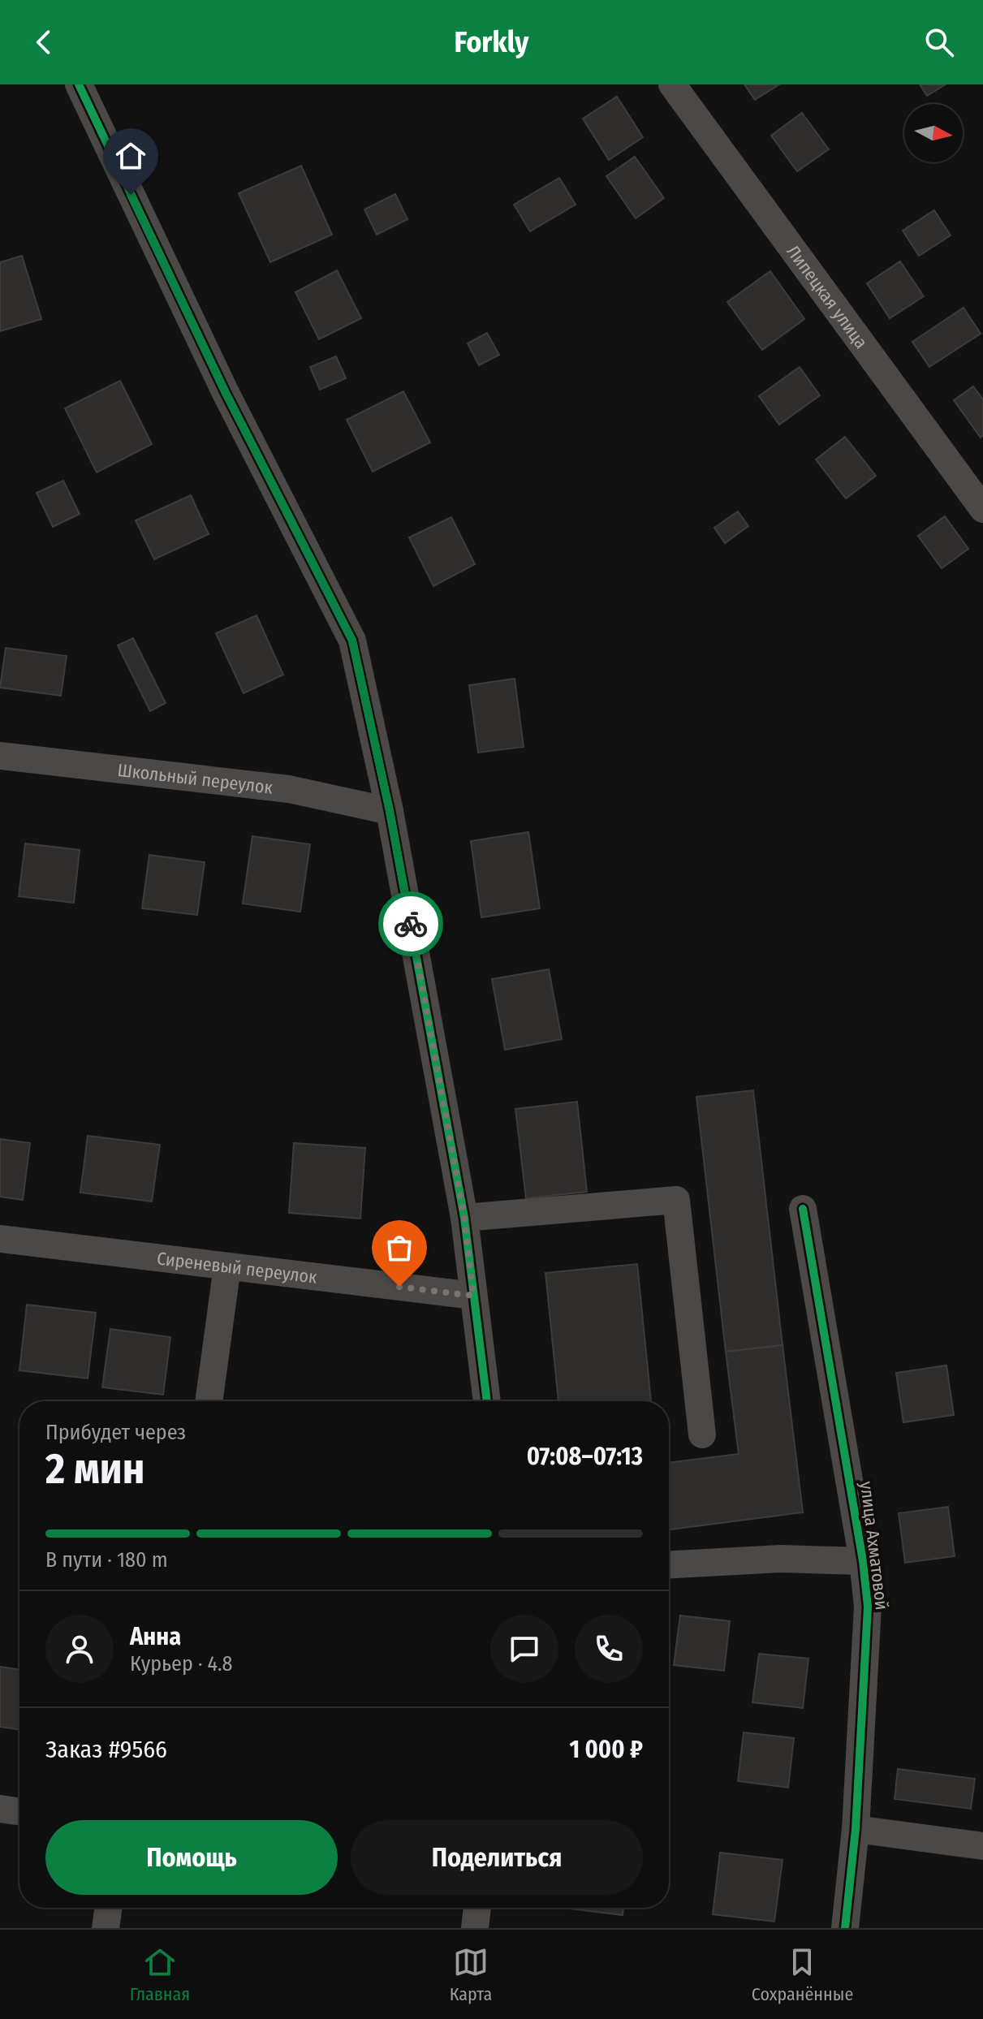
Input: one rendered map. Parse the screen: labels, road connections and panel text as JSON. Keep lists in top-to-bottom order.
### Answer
{
  "streets": {
    "street": [
      "Липецкая улица",
      "Школьный переулок",
      "Сиреневый переулок",
      "улица Ахматовой"
    ]
  },
  "north": "right",
  "page": {
    "header": "Forkly",
    "heading": ["2 мин", "Прибудет через", "07:08–07:13"],
    "panel": [
      "Анна",
      "Курьер · 4.8",
      "Заказ #9566",
      "1 000 ₽"
    ],
    "bar": "В пути · 180 m",
    "buttons": ["Помощь", "Поделиться"],
    "tabs": ["Главная", "Карта", "Сохранённые"]
  }
}
